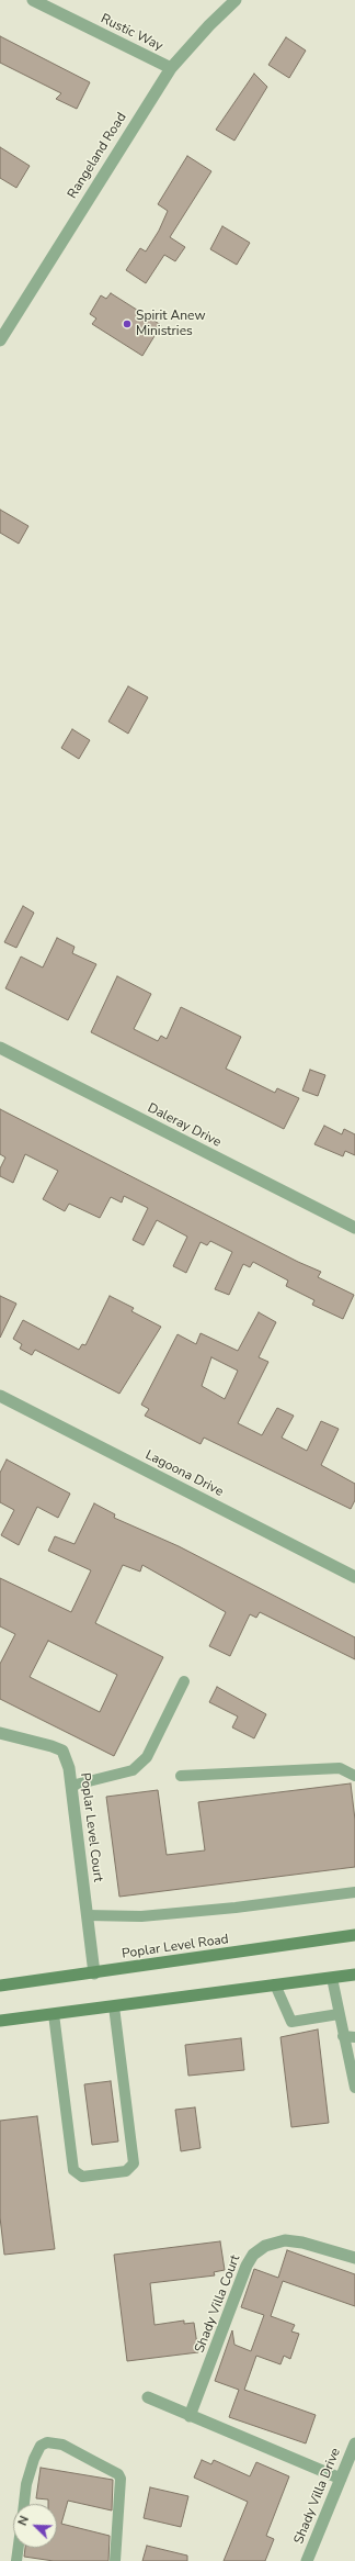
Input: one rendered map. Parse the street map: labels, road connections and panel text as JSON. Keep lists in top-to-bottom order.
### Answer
{
  "streets": {
    "main road": ["Poplar Level Road"],
    "street": [
      "Rustic Way",
      "Rangeland Road",
      "Daleray Drive",
      "Lagoona Drive",
      "Poplar Level Court",
      "Shady Villa Court",
      "Shady Villa Drive"
    ]
  },
  "crossings": [
    ["Rustic Way", "Rangeland Road"],
    ["Poplar Level Court", "Poplar Level Road"]
  ],
  "places": ["Spirit Anew Ministries"],
  "north": "top left"
}
